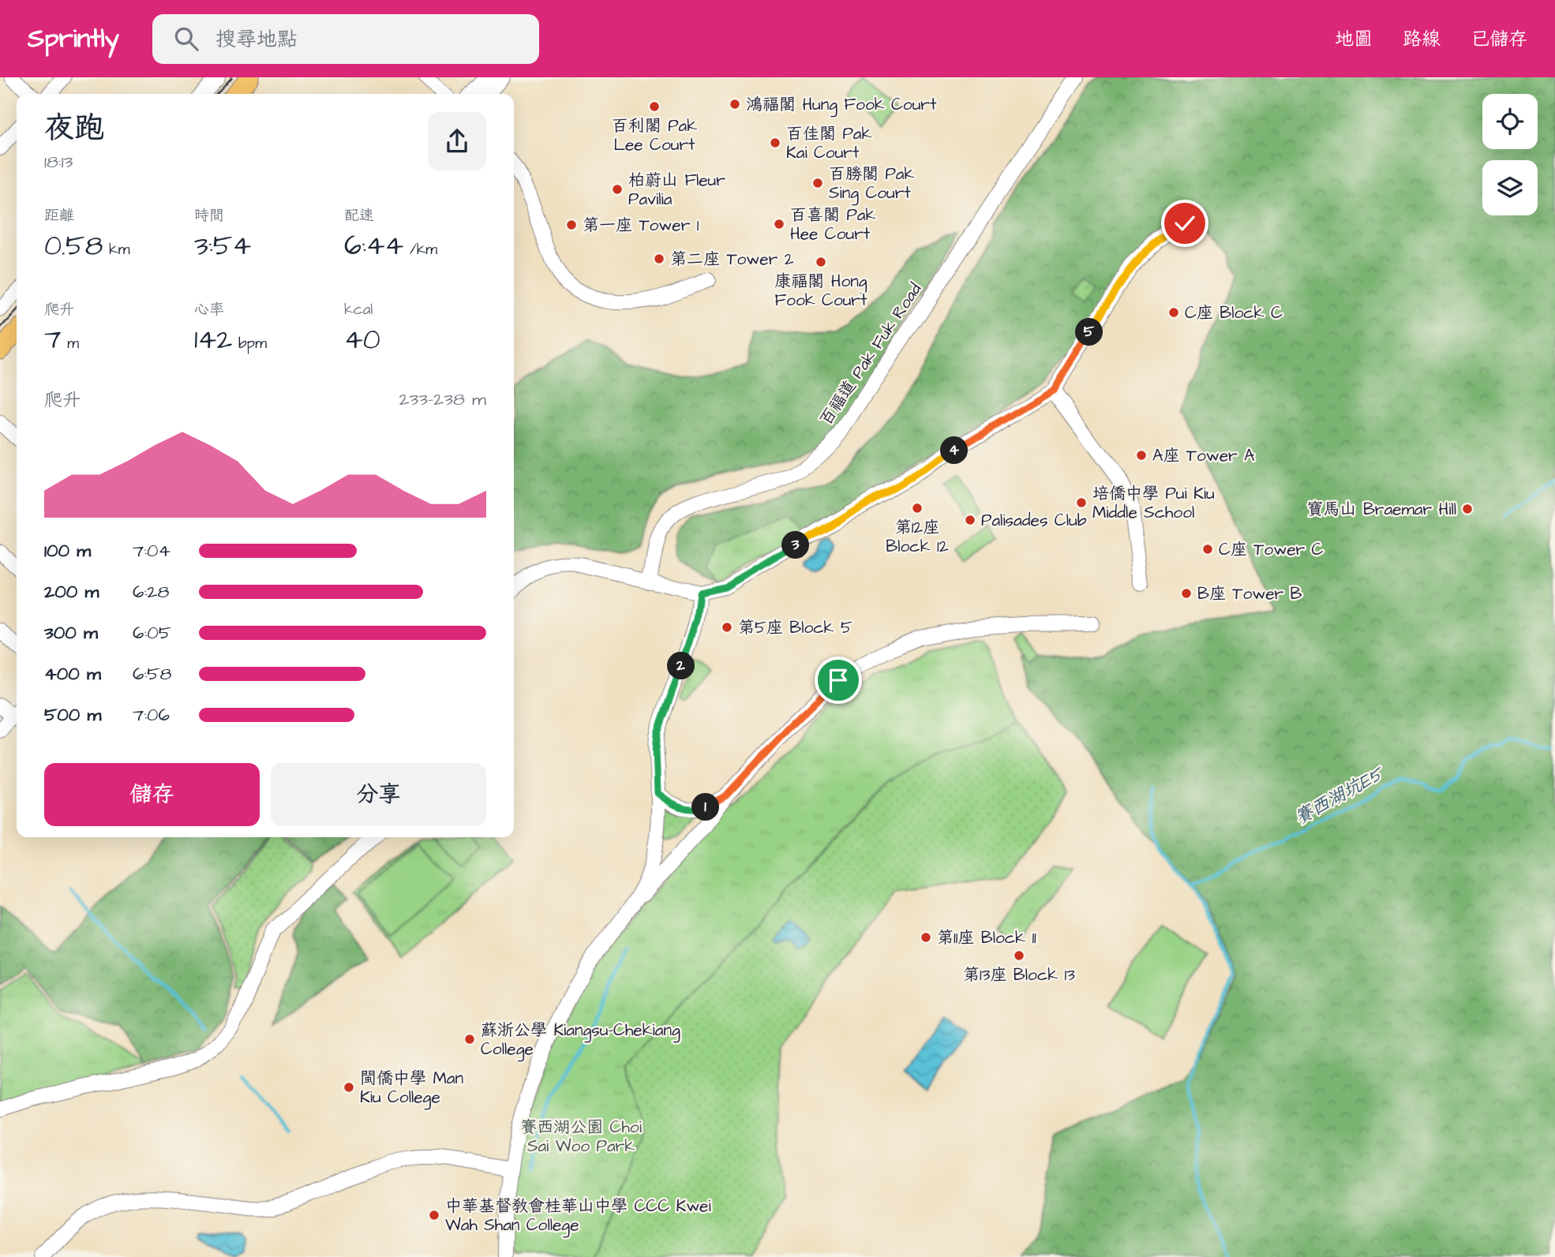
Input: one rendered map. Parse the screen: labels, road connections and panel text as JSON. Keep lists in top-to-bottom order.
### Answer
{
  "streets": {
    "street": ["百福道 Pak Fuk Road"]
  },
  "water": ["賽西湖坑E5"],
  "parks": ["賽西湖公園 Choi Sai Woo Park"],
  "places": [
    "鴻福閣 Hung Fook Court",
    "百利閣 Pak Lee Court",
    "百佳閣 Pak Kai Court",
    "百勝閣 Pak Sing Court",
    "柏蔚山 Fleur Pavilia",
    "百喜閣 Pak Hee Court",
    "第一座 Tower 1",
    "第二座 Tower 2",
    "康福閣 Hong Fook Court",
    "C座 Block C",
    "A座 Tower A",
    "培僑中學 Pui Kiu Middle School",
    "第12座 Block 12",
    "寶馬山 Braemar Hill",
    "Palisades Club",
    "C座 Tower C",
    "B座 Tower B",
    "第5座 Block 5",
    "第11座 Block 11",
    "第13座 Block 13",
    "蘇浙公學 Kiangsu-Chekiang College",
    "閩僑中學 Man Kiu College",
    "中華基督教會桂華山中學 CCC Kwei Wah Shan College"
  ],
  "page": {
    "header": "Sprintly",
    "search": "搜尋地點",
    "nav": ["地圖", "路線", "已儲存"],
    "heading": ["夜跑", "18:13"],
    "stats": [
      ["距離", "0.58 km"],
      ["時間", "3:54"],
      ["配速", "6:44 /km"],
      ["爬升", "7 m"],
      ["心率", "142 bpm"],
      ["kcal", "40"]
    ],
    "pins": [
      "5",
      "4",
      "3",
      "2",
      "1"
    ],
    "chart": ["爬升", "233–238 m"],
    "list": [
      {
        "name": "100 m",
        "note": "7:04"
      },
      {
        "name": "200 m",
        "note": "6:28"
      },
      {
        "name": "300 m",
        "note": "6:05"
      },
      {
        "name": "400 m",
        "note": "6:58"
      },
      {
        "name": "500 m",
        "note": "7:06"
      }
    ],
    "buttons": ["儲存", "分享"]
  }
}
